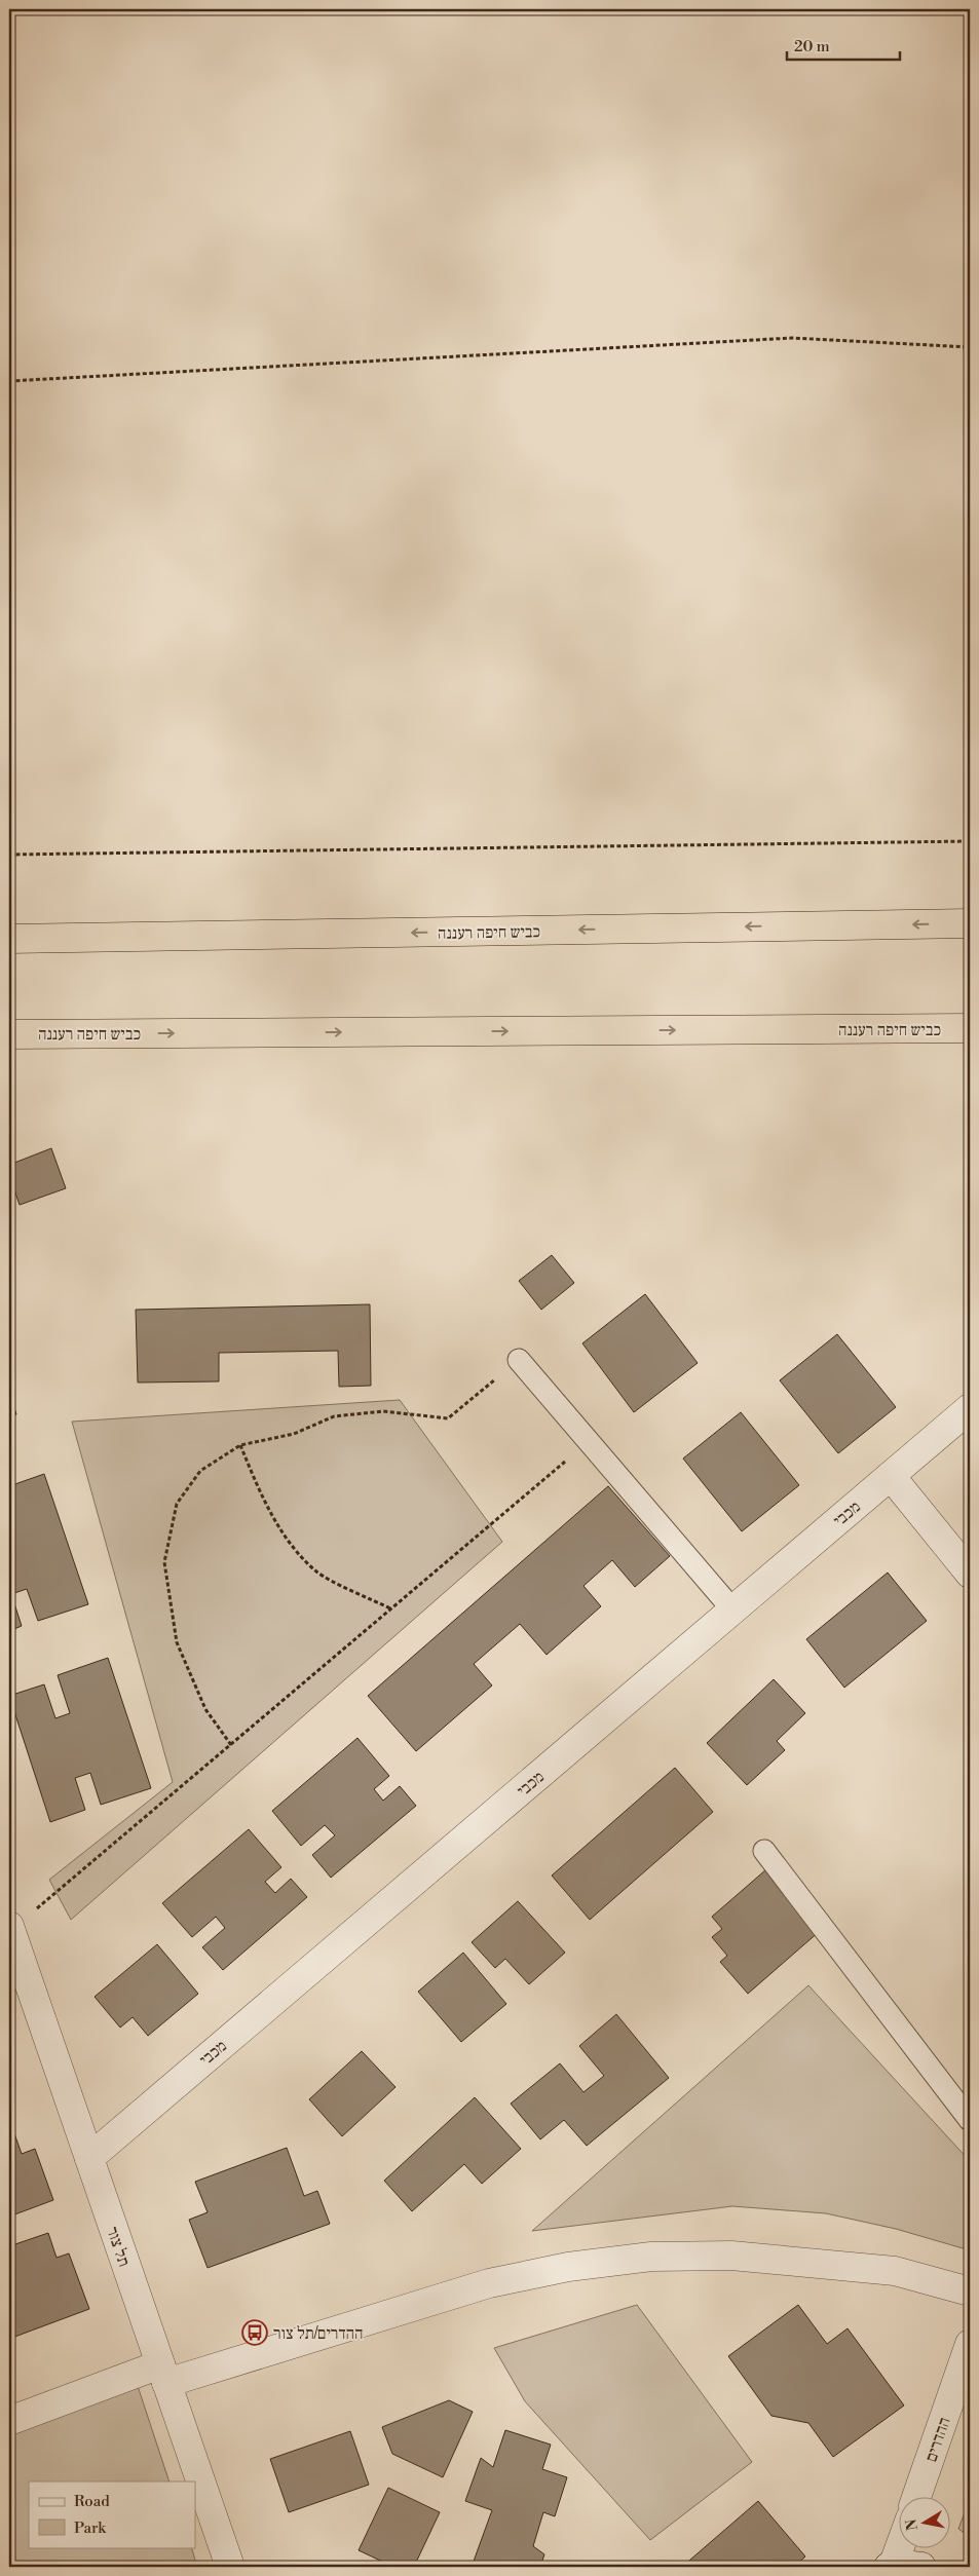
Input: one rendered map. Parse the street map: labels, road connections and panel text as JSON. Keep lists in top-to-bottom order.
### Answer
{
  "streets": {
    "highway": ["כביש חיפה רעננה"],
    "street": ["מכבי", "תל צור", "ההדרים"]
  },
  "crossings": [
    ["מכבי", "תל צור"]
  ],
  "places": {
    "bus stop": ["ההדרים/תל צור"]
  },
  "legend": ["Road", "Park"],
  "scale_bar": "20 m",
  "north": "left"
}
